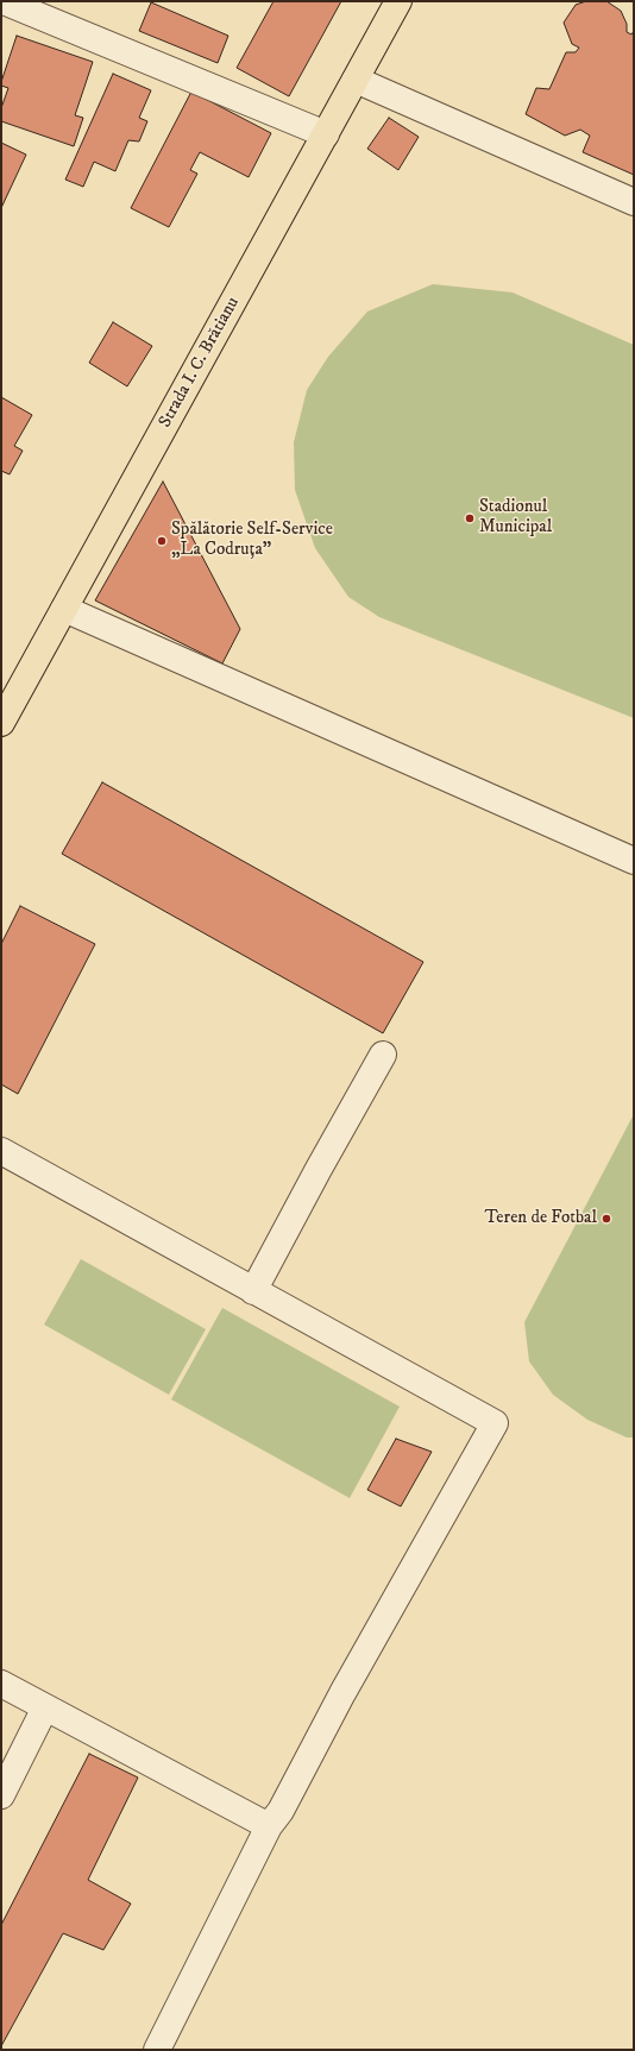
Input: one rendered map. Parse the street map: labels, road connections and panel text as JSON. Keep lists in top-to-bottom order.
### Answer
{
  "streets": {
    "main road": ["Strada I. C. Brătianu"]
  },
  "places": ["Stadionul Municipal", "Spălătorie Self-Service „La Codruța”", "Teren de Fotbal"]
}
